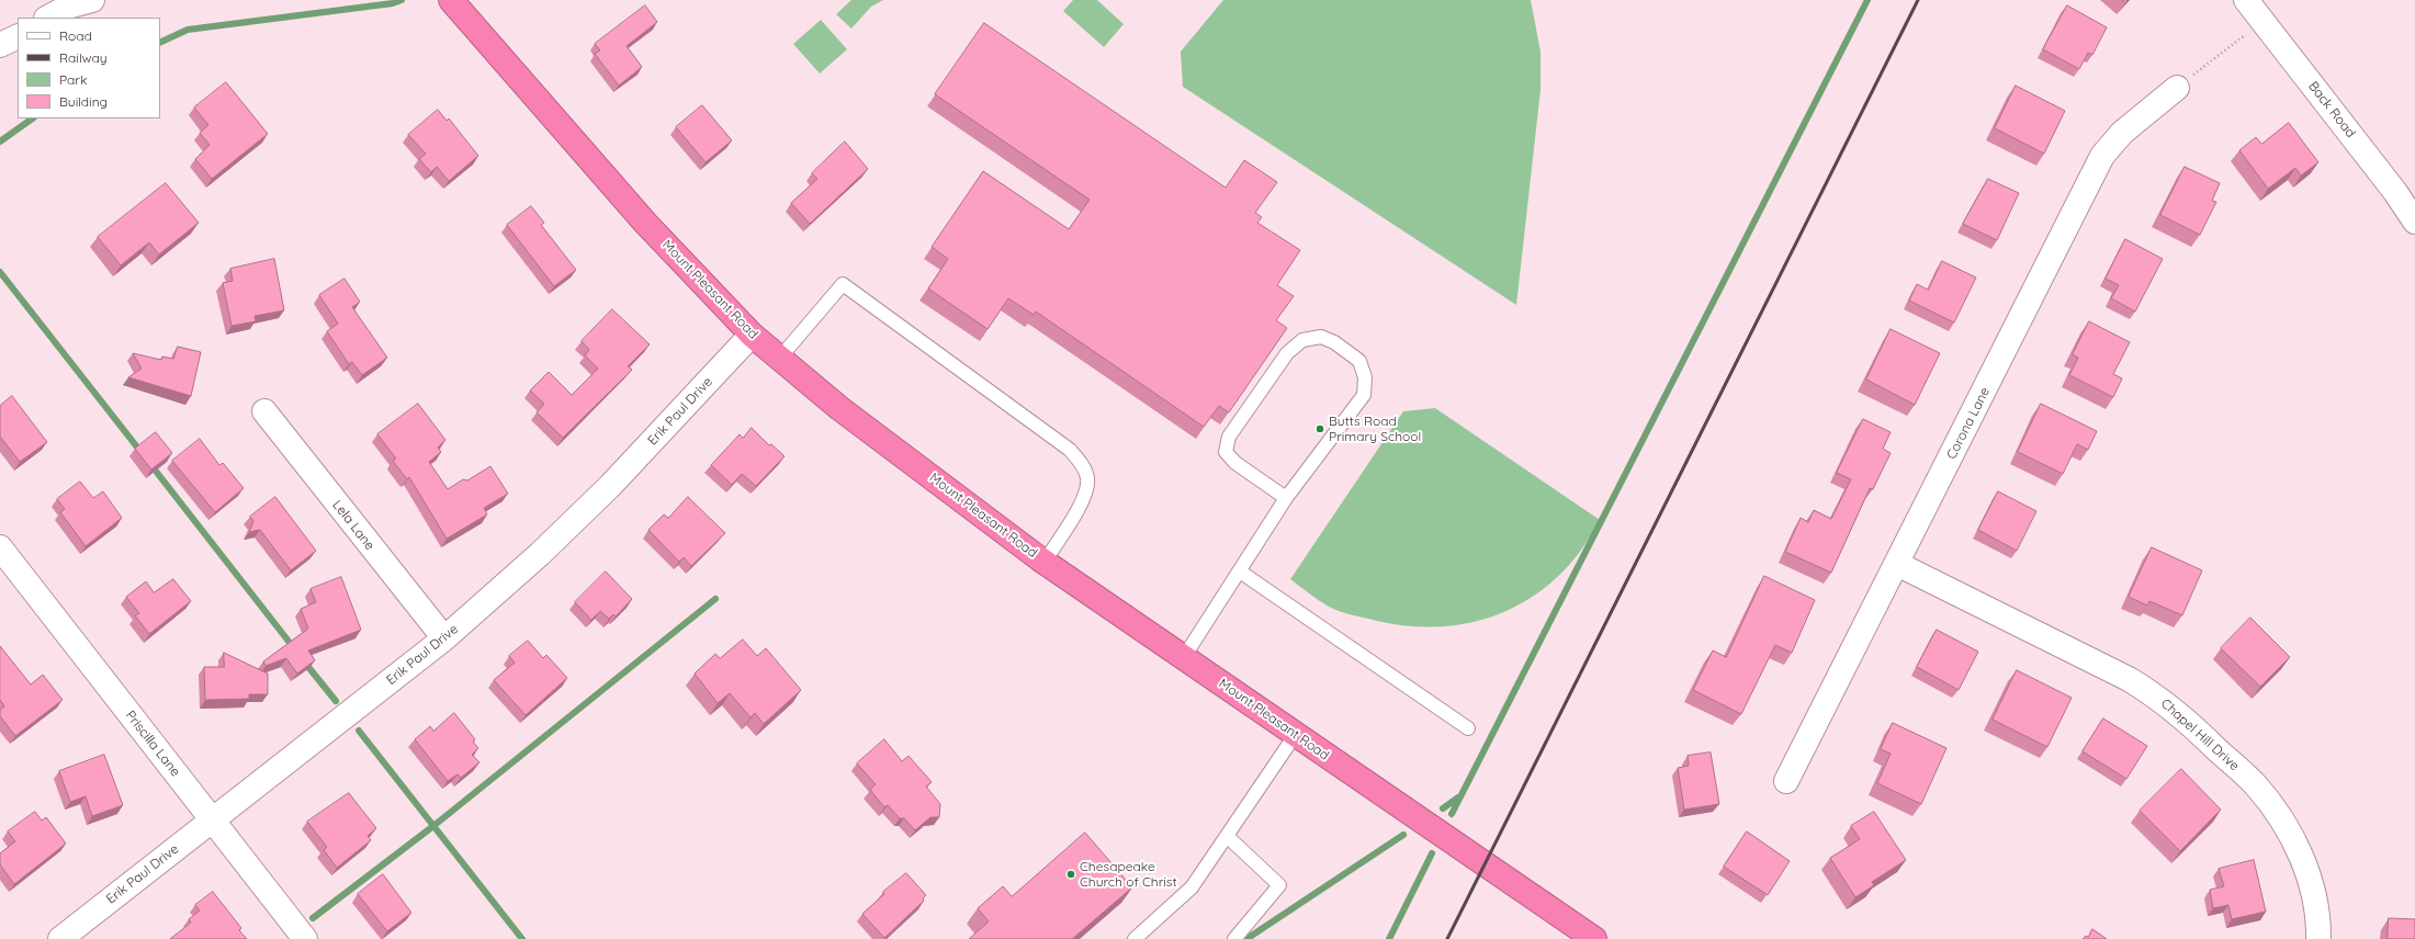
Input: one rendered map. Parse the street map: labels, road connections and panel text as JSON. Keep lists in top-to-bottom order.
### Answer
{
  "streets": {
    "highway": ["Mount Pleasant Road"],
    "street": [
      "Back Road",
      "Erik Paul Drive",
      "Corona Lane",
      "Lela Lane",
      "Chapel Hill Drive",
      "Priscilla Lane"
    ]
  },
  "crossings": [
    ["Mount Pleasant Road", "Erik Paul Drive"],
    ["Erik Paul Drive", "Lela Lane"],
    ["Erik Paul Drive", "Priscilla Lane"],
    ["Corona Lane", "Chapel Hill Drive"]
  ],
  "places": ["Butts Road Primary School", "Chesapeake Church of Christ"],
  "legend": [
    "Road",
    "Railway",
    "Park",
    "Building"
  ]
}
